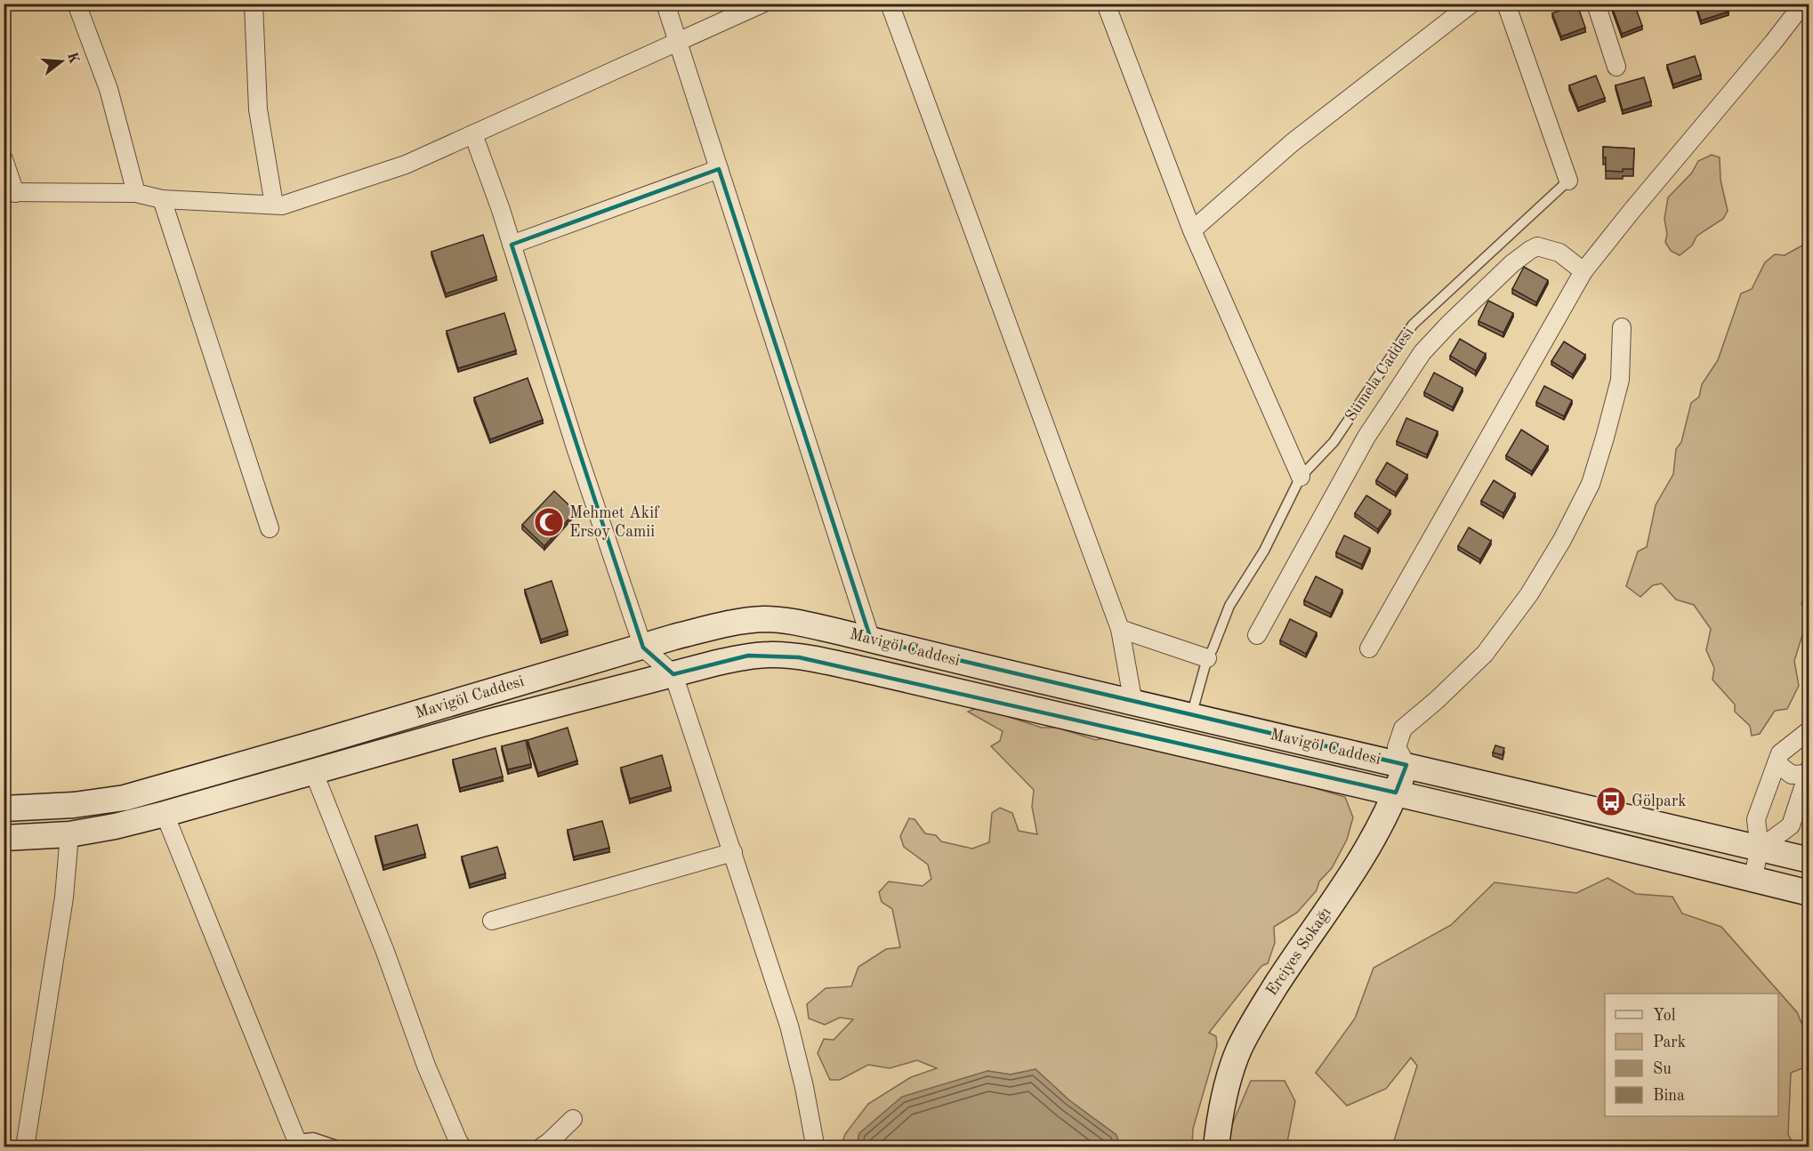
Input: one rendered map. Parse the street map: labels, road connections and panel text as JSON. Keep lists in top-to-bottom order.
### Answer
{
  "streets": {
    "main road": ["Mavigöl Caddesi", "Erciyes Sokağı"],
    "street": ["Sümela Caddesi"]
  },
  "crossings": [
    ["Sümela Caddesi", "Mavigöl Caddesi"],
    ["Mavigöl Caddesi", "Erciyes Sokağı"]
  ],
  "places": {
    "mosque": ["Mehmet Akif Ersoy Camii"],
    "bus stop": ["Gölpark"]
  },
  "legend": [
    "Yol",
    "Park",
    "Su",
    "Bina"
  ],
  "north": "right"
}
